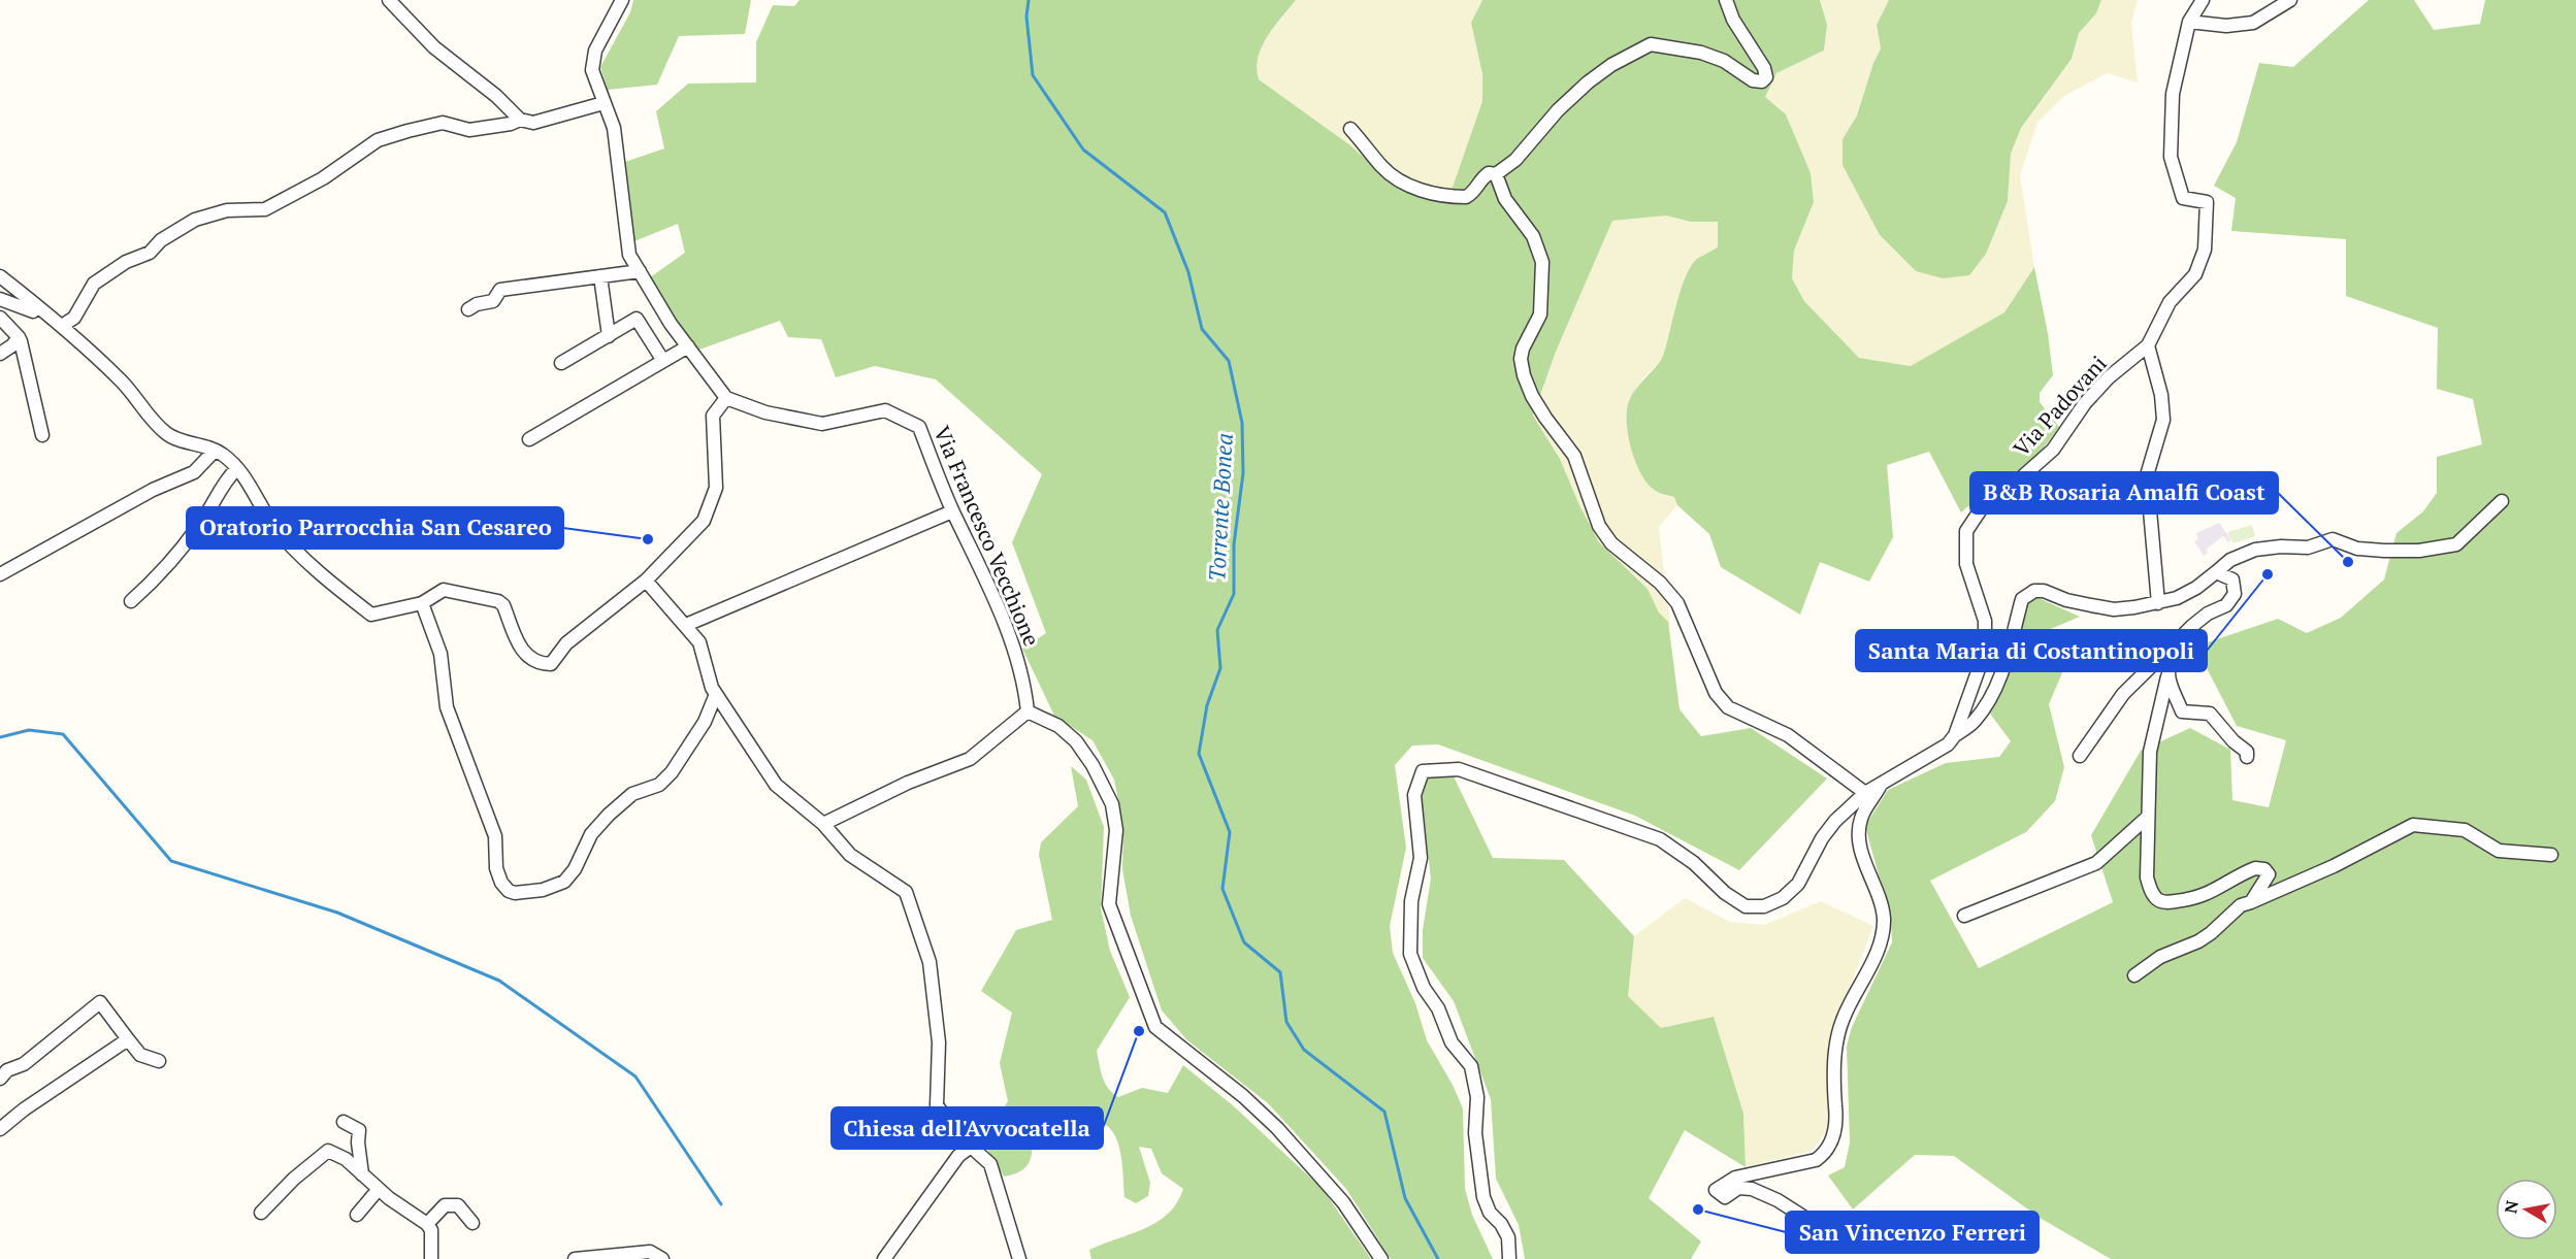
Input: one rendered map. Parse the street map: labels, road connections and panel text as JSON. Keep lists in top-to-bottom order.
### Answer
{
  "streets": {
    "street": ["Via Padovani", "Via Francesco Vecchione"]
  },
  "water": ["Torrente Bonea"],
  "places": [
    "Oratorio Parrocchia San Cesareo",
    "B&B Rosaria Amalfi Coast",
    "Santa Maria di Costantinopoli",
    "Chiesa dell'Avvocatella",
    "San Vincenzo Ferreri"
  ],
  "north": "left"
}
